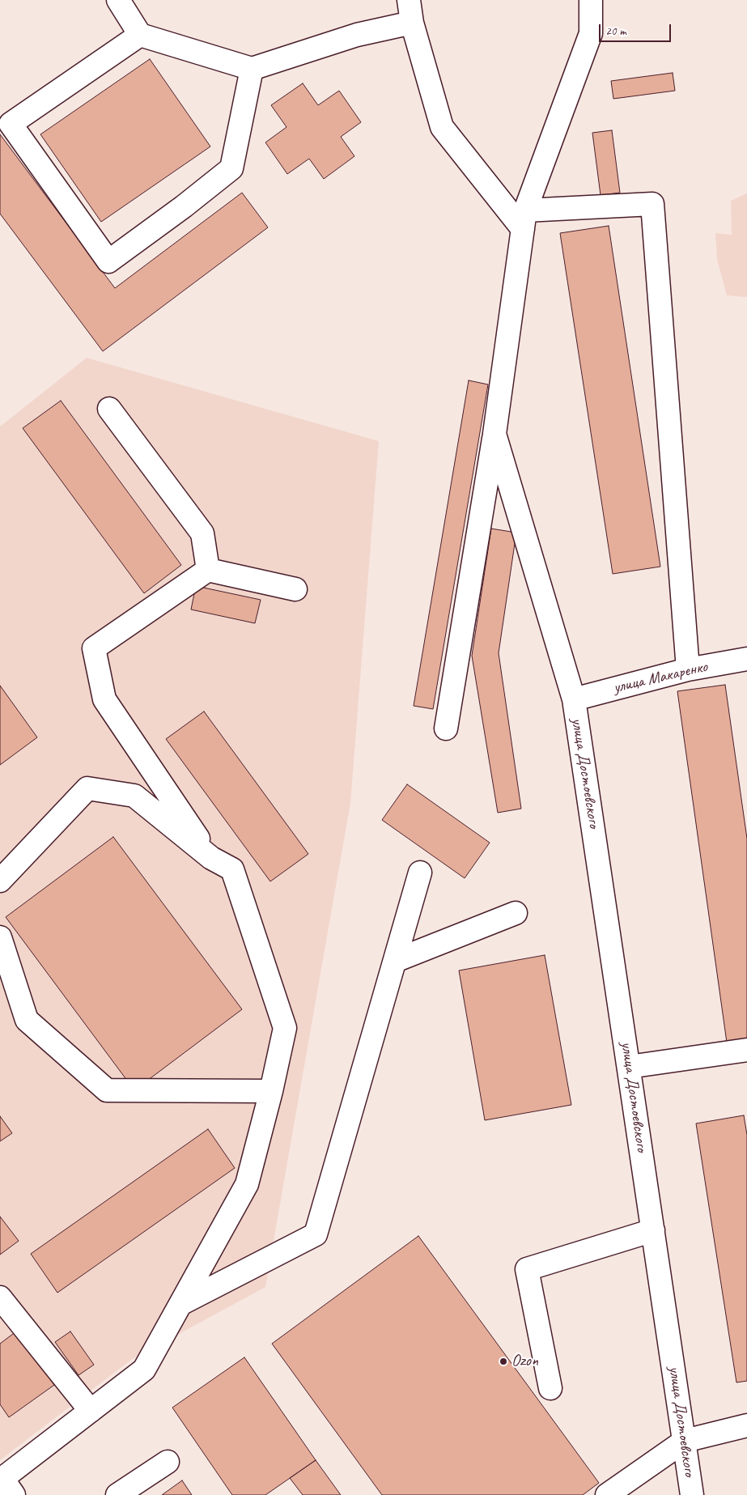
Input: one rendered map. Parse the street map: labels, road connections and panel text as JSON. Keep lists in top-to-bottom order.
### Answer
{
  "streets": {
    "street": ["улица Макаренко", "улица Достоевского"]
  },
  "crossings": [
    ["улица Макаренко", "улица Достоевского"]
  ],
  "places": ["Ozon"],
  "scale_bar": "20 m"
}
